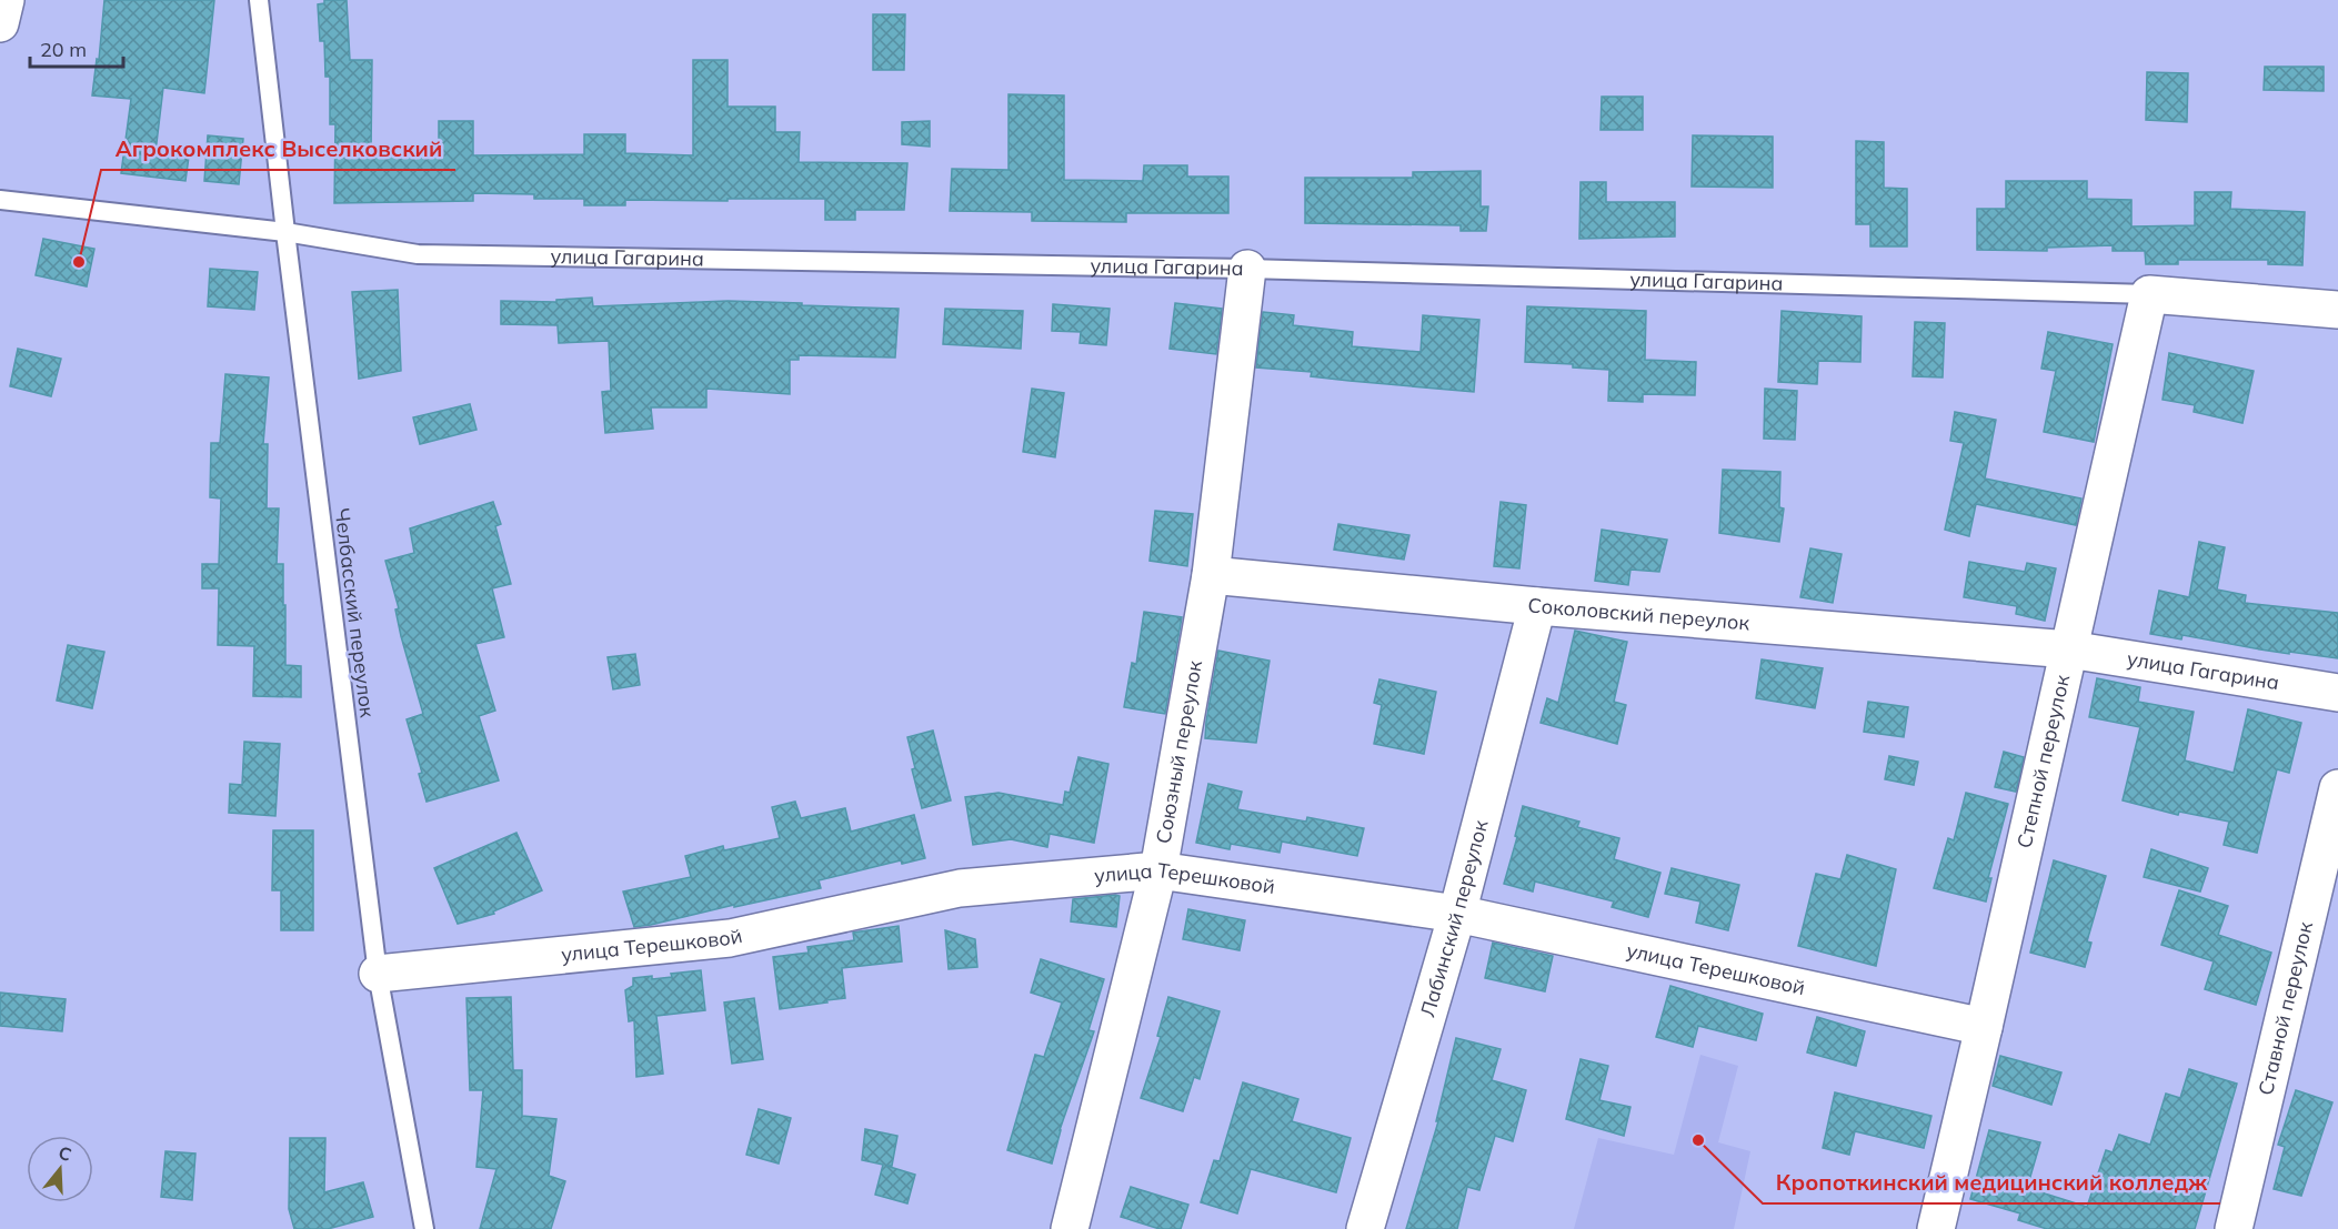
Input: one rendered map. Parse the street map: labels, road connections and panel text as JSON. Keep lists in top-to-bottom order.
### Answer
{
  "streets": {
    "street": [
      "улица Гагарина",
      "Соколовский переулок",
      "Союзный переулок",
      "Степной переулок",
      "улица Терешковой",
      "Лабинский переулок",
      "Ставной переулок"
    ],
    "lane": ["Челбасский переулок"]
  },
  "crossings": [
    ["улица Гагарина", "Челбасский переулок"],
    ["улица Гагарина", "Соколовский переулок"],
    ["улица Гагарина", "Союзный переулок"],
    ["улица Гагарина", "Степной переулок"],
    ["Челбасский переулок", "улица Терешковой"],
    ["Соколовский переулок", "Союзный переулок"],
    ["Соколовский переулок", "Степной переулок"],
    ["Соколовский переулок", "Лабинский переулок"],
    ["Союзный переулок", "улица Терешковой"],
    ["Степной переулок", "улица Терешковой"],
    ["улица Терешковой", "Лабинский переулок"]
  ],
  "places": ["Агрокомплекс Выселковский", "Кропоткинский медицинский колледж"],
  "scale_bar": "20 m",
  "north": "top"
}
